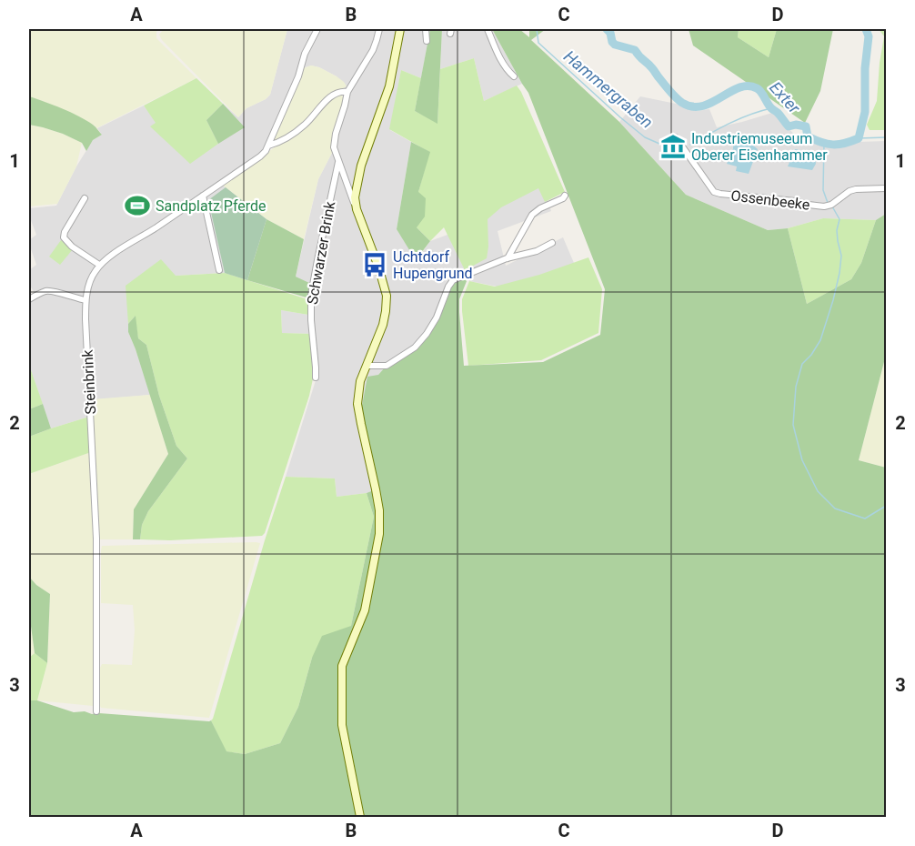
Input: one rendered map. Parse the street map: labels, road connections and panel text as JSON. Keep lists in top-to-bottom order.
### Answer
{
  "streets": {
    "street": ["Ossenbeeke", "Schwarzer Brink", "Steinbrink"]
  },
  "water": ["Hammergraben", "Exter"],
  "places": {
    "museum": ["Industriemuseeum Oberer Eisenhammer"],
    "sports": ["Sandplatz Pferde"],
    "bus stop": ["Uchtdorf Hupengrund"]
  },
  "grid": {
    "columns": [
      "A",
      "B",
      "C",
      "D"
    ],
    "rows": ["1", "2", "3"]
  }
}
